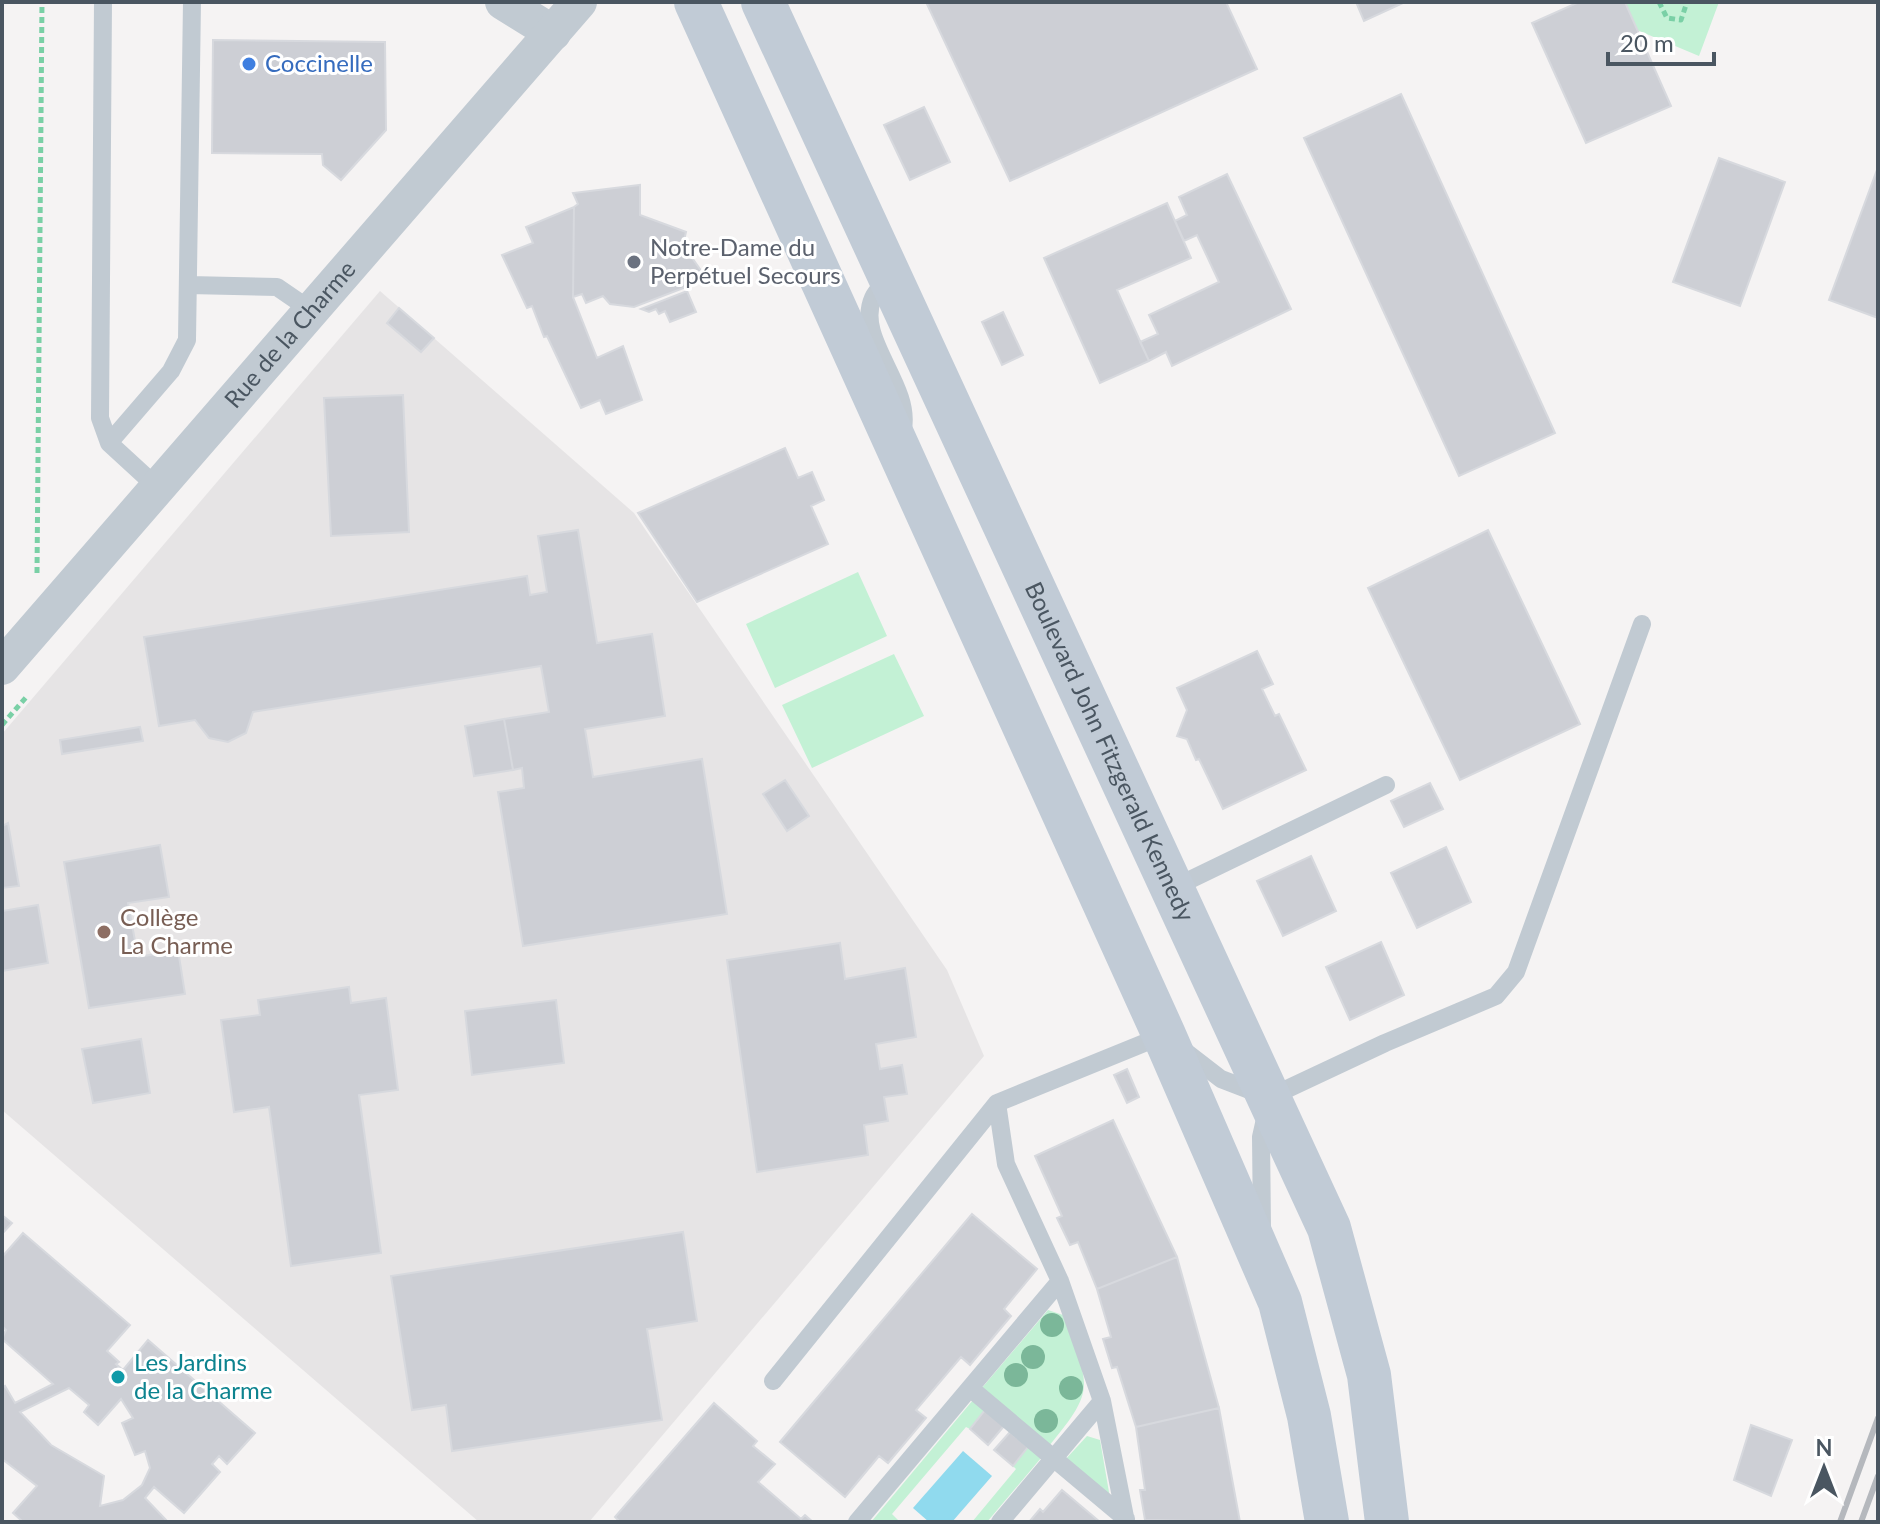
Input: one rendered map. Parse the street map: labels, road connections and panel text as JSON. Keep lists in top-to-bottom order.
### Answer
{
  "streets": {
    "main road": ["Boulevard John Fitzgerald Kennedy"],
    "street": ["Rue de la Charme"]
  },
  "places": [
    "Coccinelle",
    "Notre-Dame du Perpétuel Secours",
    "Collège La Charme",
    "Les Jardins de la Charme"
  ],
  "scale_bar": "20 m",
  "north": "top"
}
